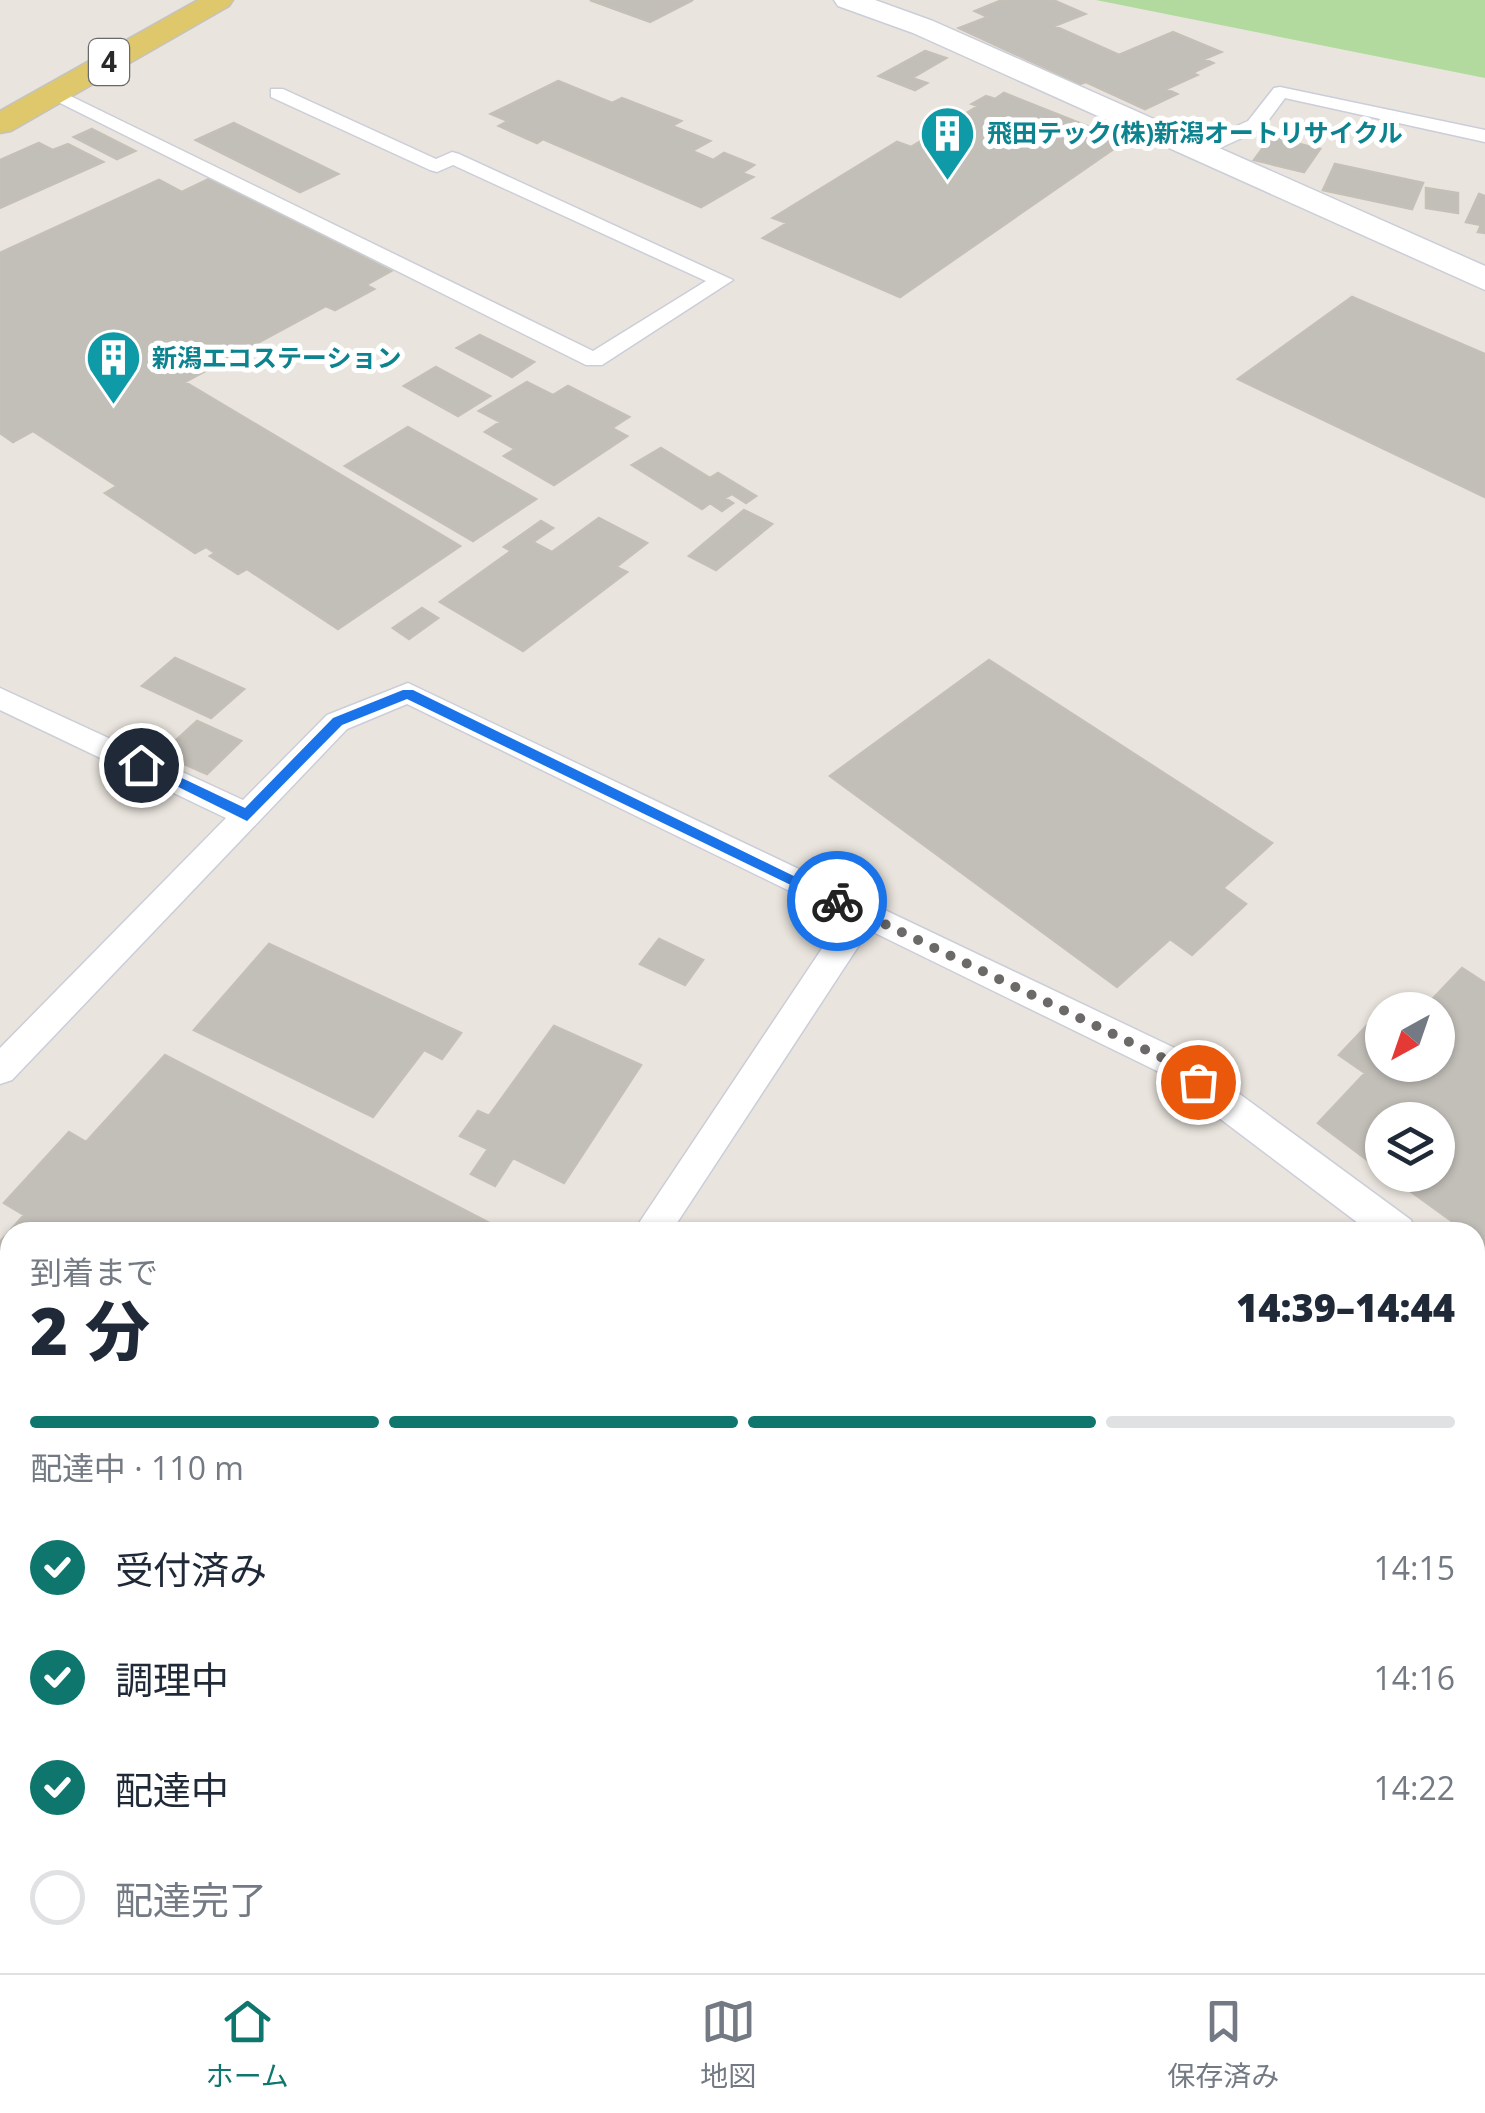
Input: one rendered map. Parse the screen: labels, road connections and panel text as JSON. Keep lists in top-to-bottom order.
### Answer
{
  "streets": {
    "main road": ["4"]
  },
  "places": {
    "building": ["飛田テック(株)新潟オートリサイクル", "新潟エコステーション"]
  },
  "north": "bottom left",
  "page": {
    "heading": ["2 分", "到着まで", "14:39–14:44"],
    "bar": "配達中 · 110 m",
    "list": [
      ["受付済み", "14:15"],
      ["調理中", "14:16"],
      ["配達中", "14:22"],
      "配達完了"
    ],
    "tabs": ["ホーム", "地図", "保存済み"]
  }
}
